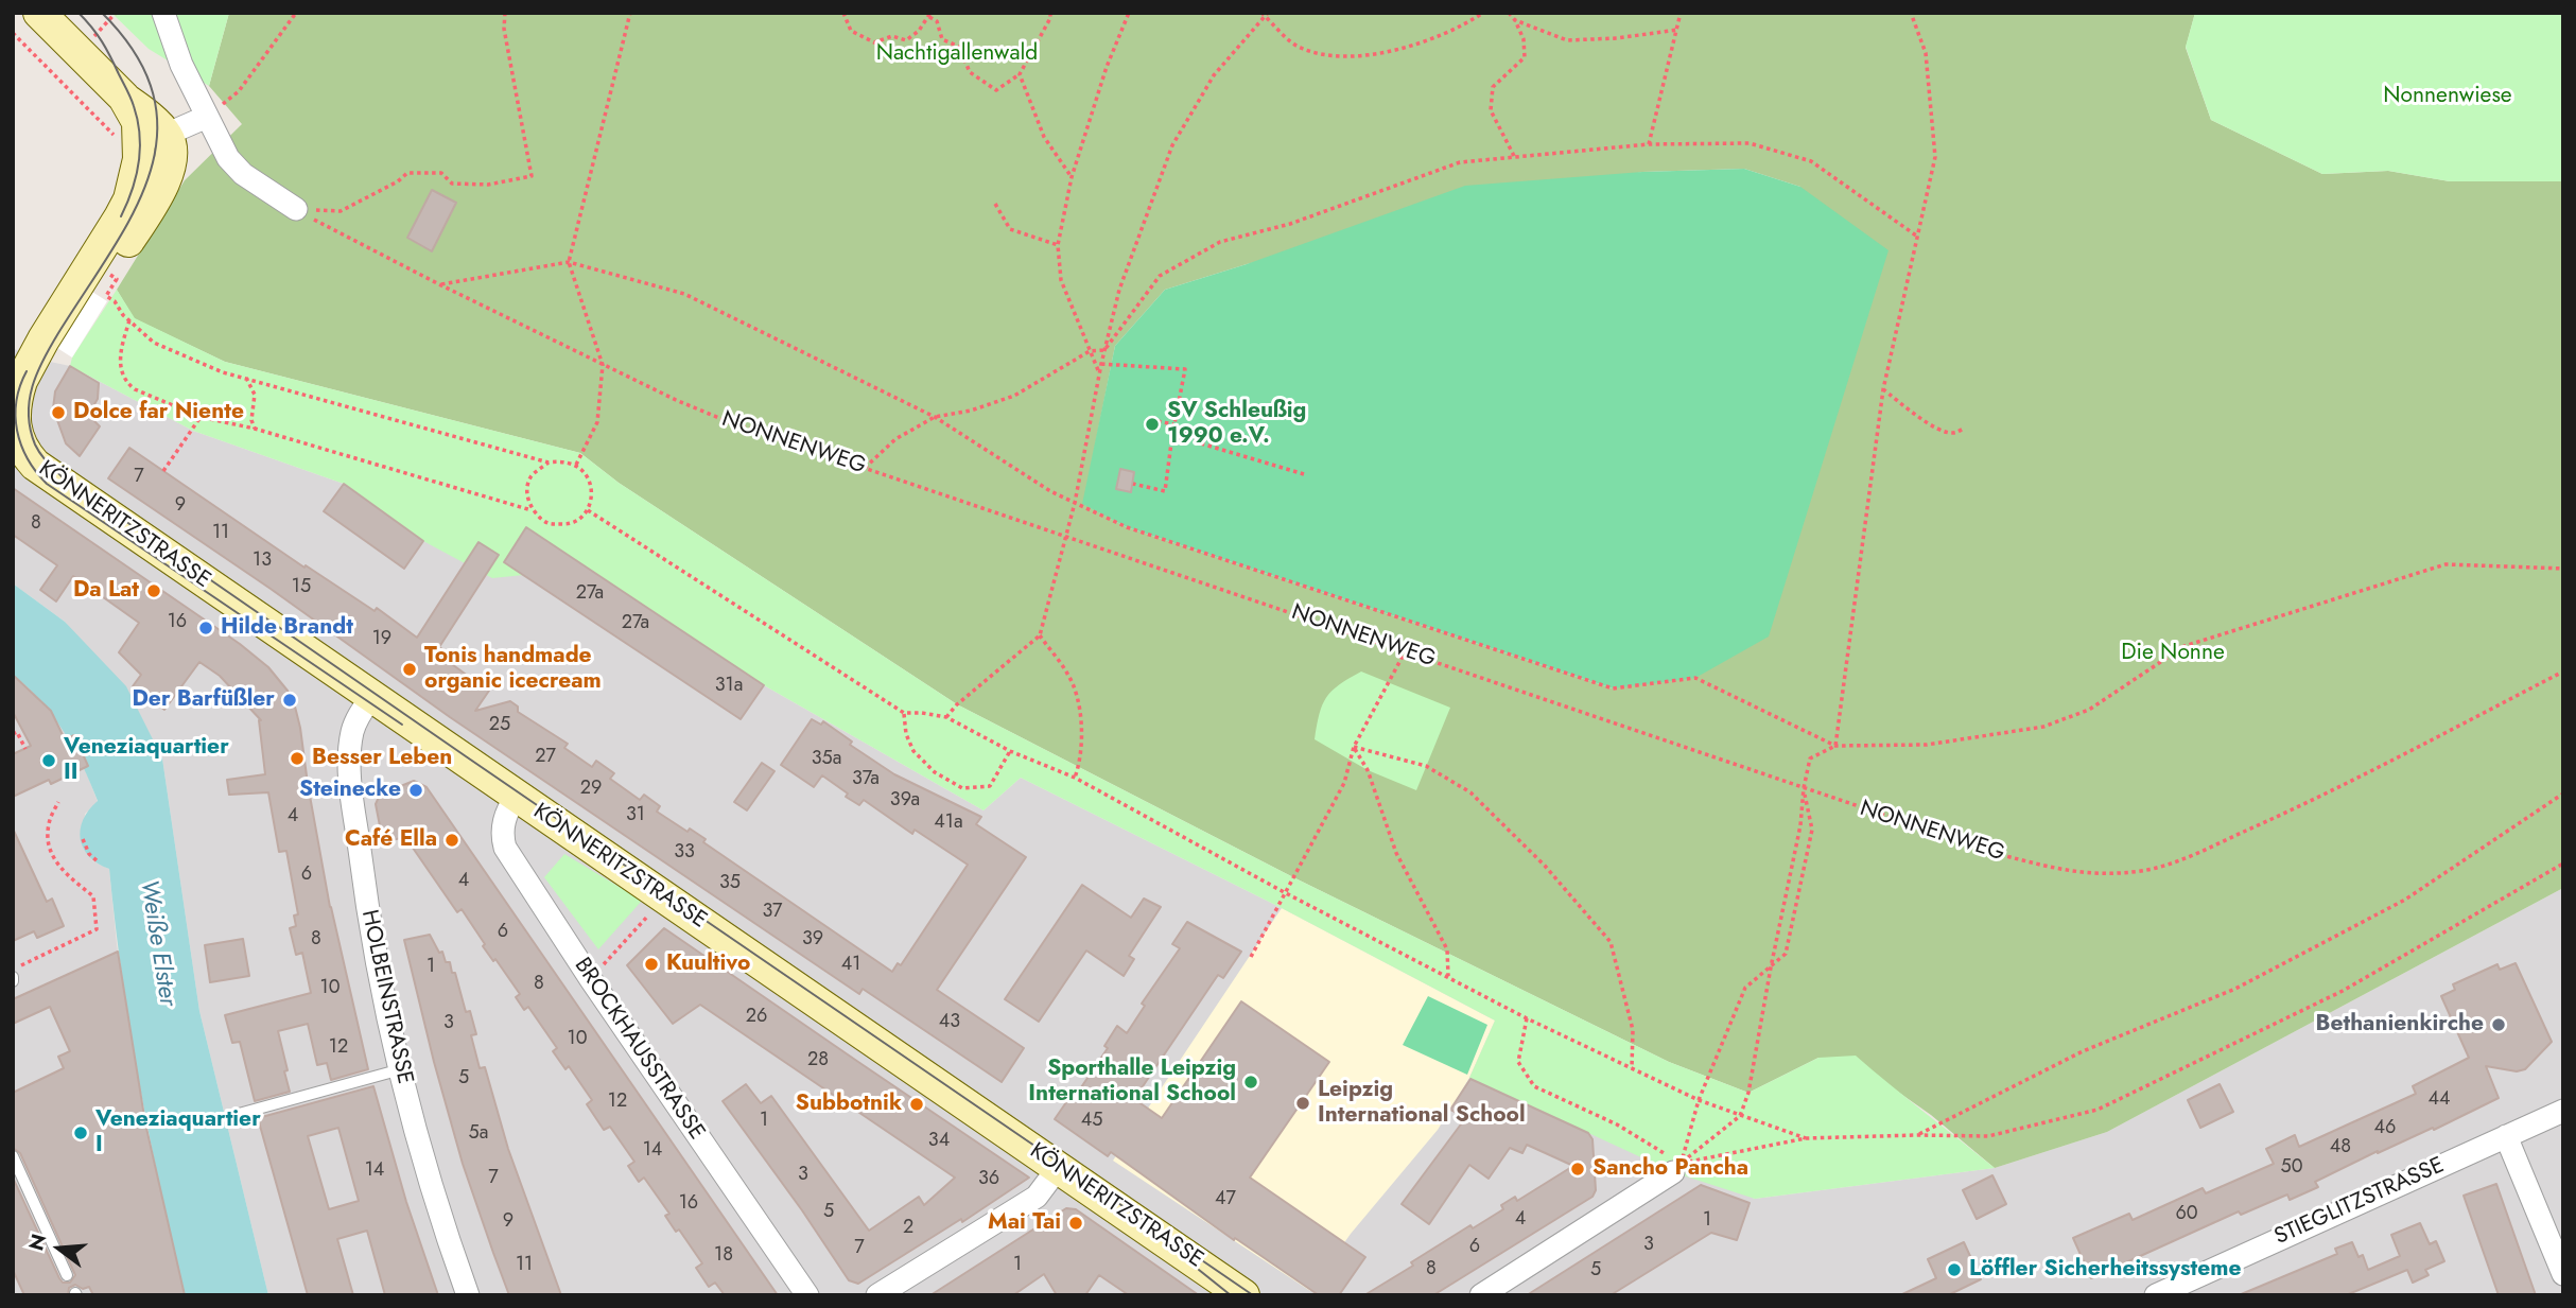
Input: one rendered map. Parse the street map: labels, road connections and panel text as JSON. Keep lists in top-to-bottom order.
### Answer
{
  "streets": {
    "main road": ["KÖNNERITZSTRASSE"],
    "street": ["HOLBEINSTRASSE", "BROCKHAUSSTRASSE", "STIEGLITZSTRASSE"],
    "path": ["NONNENWEG"]
  },
  "crossings": [
    ["KÖNNERITZSTRASSE", "HOLBEINSTRASSE"],
    ["KÖNNERITZSTRASSE", "BROCKHAUSSTRASSE"]
  ],
  "water": ["Weiße Elster"],
  "parks": ["Nachtigallenwald", "Nonnenwiese", "Die Nonne"],
  "places": [
    "Dolce far Niente",
    "SV Schleußig 1990 e.V.",
    "Da Lat",
    "Hilde Brandt",
    "Tonis handmade organic icecream",
    "Der Barfüßler",
    "Besser Leben",
    "Veneziaquartier II",
    "Steinecke",
    "Café Ella",
    "Kuultivo",
    "Bethanienkirche",
    "Sporthalle Leipzig International School",
    "Leipzig International School",
    "Subbotnik",
    "Veneziaquartier I",
    "Sancho Pancha",
    "Mai Tai",
    "Löffler Sicherheitssysteme"
  ],
  "house_numbers": [
    "7",
    "9",
    "8",
    "11",
    "13",
    "15",
    "27a",
    "16",
    "27a",
    "19",
    "31a",
    "25",
    "27",
    "35a",
    "37a",
    "29",
    "39a",
    "31",
    "4",
    "41a",
    "33",
    "6",
    "4",
    "35",
    "37",
    "6",
    "8",
    "39",
    "41",
    "1",
    "8",
    "10",
    "26",
    "43",
    "3",
    "10",
    "12",
    "28",
    "5",
    "44",
    "12",
    "1",
    "45",
    "46",
    "5a",
    "34",
    "48",
    "14",
    "50",
    "14",
    "3",
    "7",
    "36",
    "47",
    "16",
    "5",
    "60",
    "4",
    "1",
    "9",
    "2",
    "3",
    "6",
    "7",
    "18",
    "11",
    "1",
    "8",
    "5"
  ],
  "north": "left"
}
